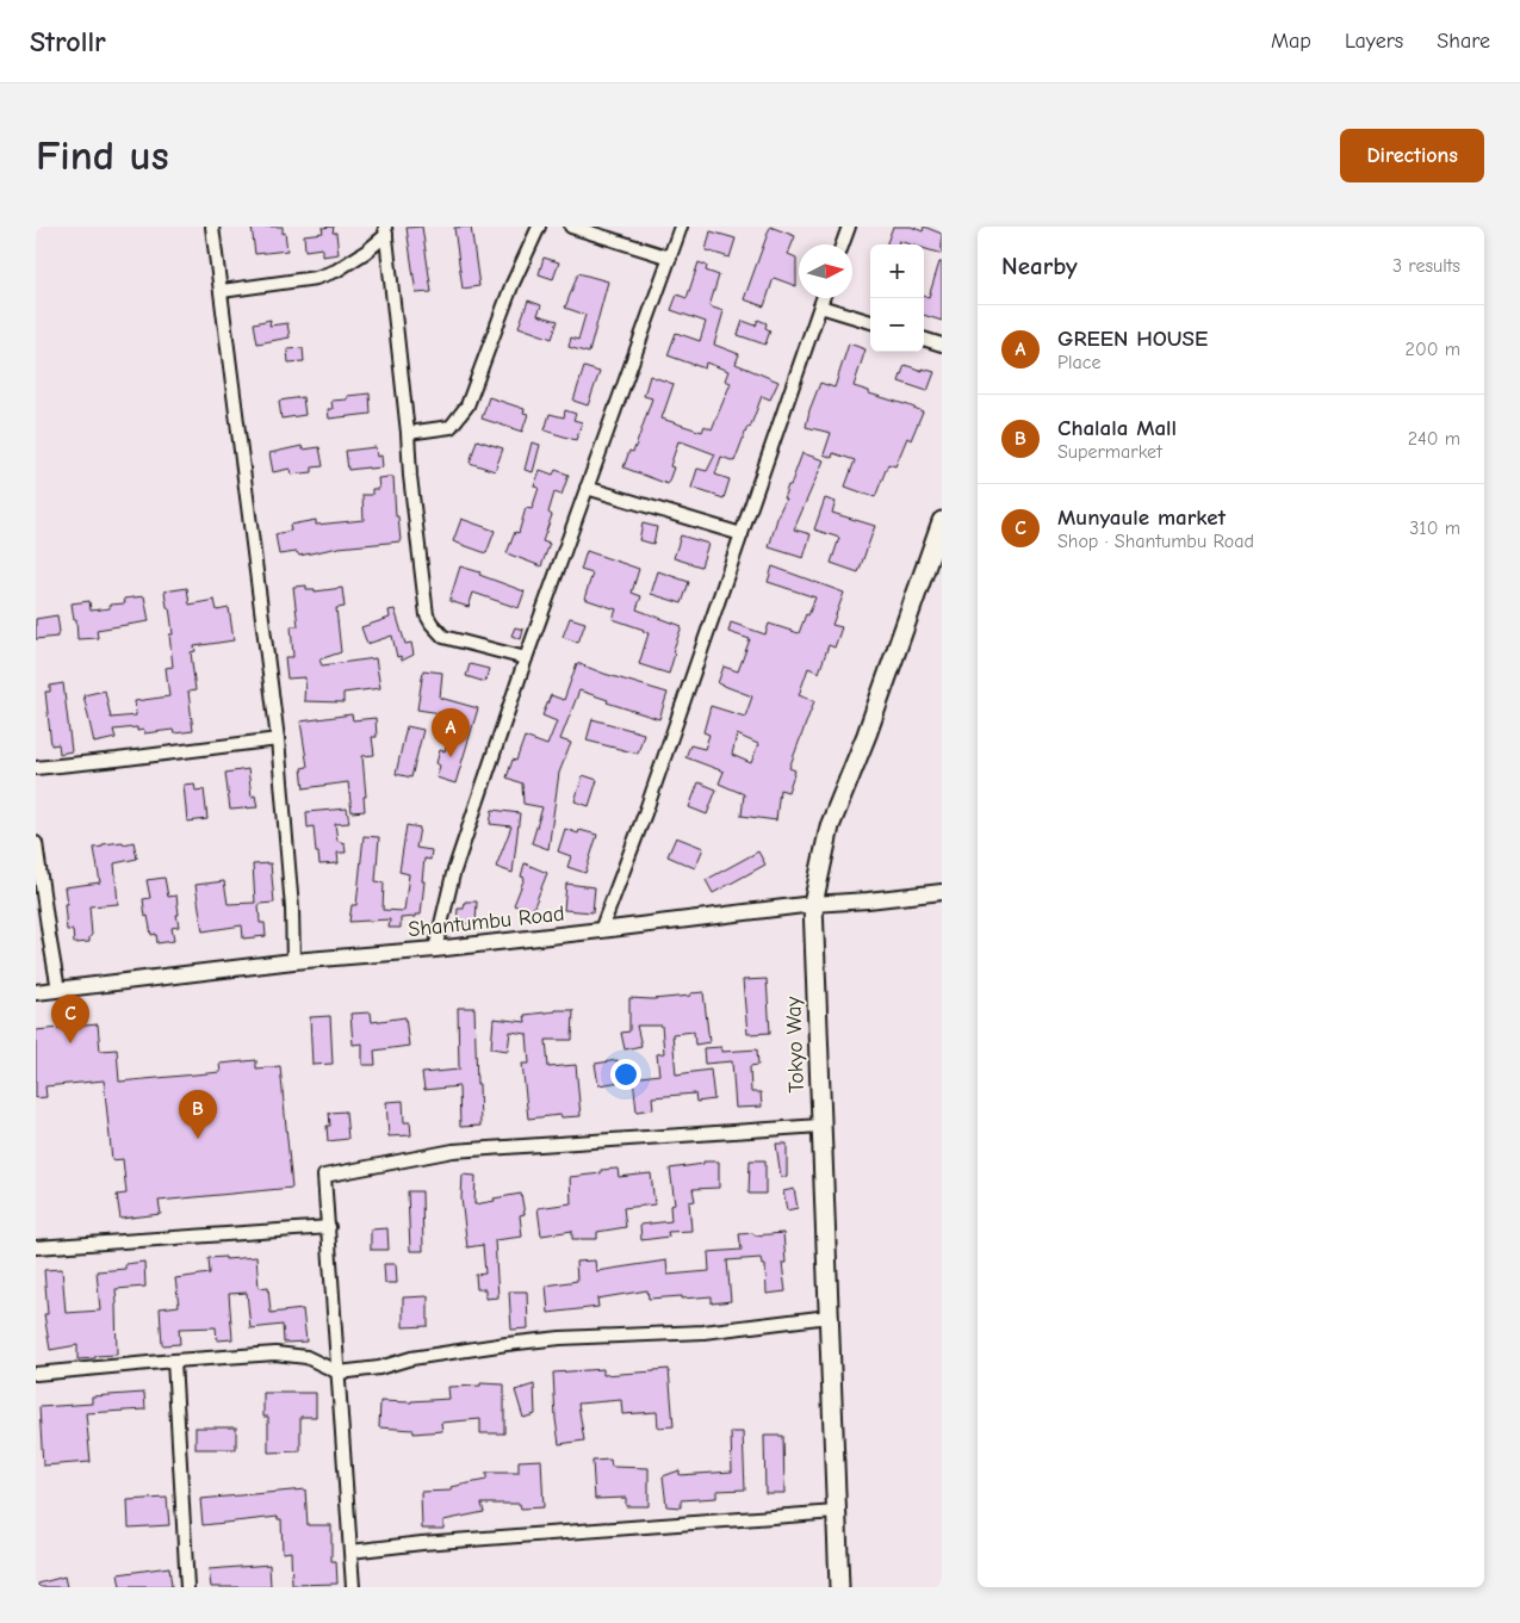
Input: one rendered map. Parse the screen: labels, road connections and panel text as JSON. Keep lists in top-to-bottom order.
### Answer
{
  "streets": {
    "main road": ["Tokyo Way"],
    "street": ["Shantumbu Road"]
  },
  "crossings": [
    ["Shantumbu Road", "Tokyo Way"]
  ],
  "north": "right",
  "page": {
    "header": "Strollr",
    "nav": ["Map", "Layers", "Share"],
    "buttons": "Directions",
    "title": "Find us",
    "heading": ["Nearby", "3 results"],
    "map_buttons": ["+", "−"],
    "list": [
      {
        "mark": "A",
        "name": "GREEN HOUSE",
        "note": "Place",
        "value": "200 m"
      },
      {
        "mark": "B",
        "name": "Chalala Mall",
        "note": "Supermarket",
        "value": "240 m"
      },
      {
        "mark": "C",
        "name": "Munyaule market",
        "note": "Shop · Shantumbu Road",
        "value": "310 m"
      }
    ],
    "pins": ["A", "C", "B"]
  }
}
